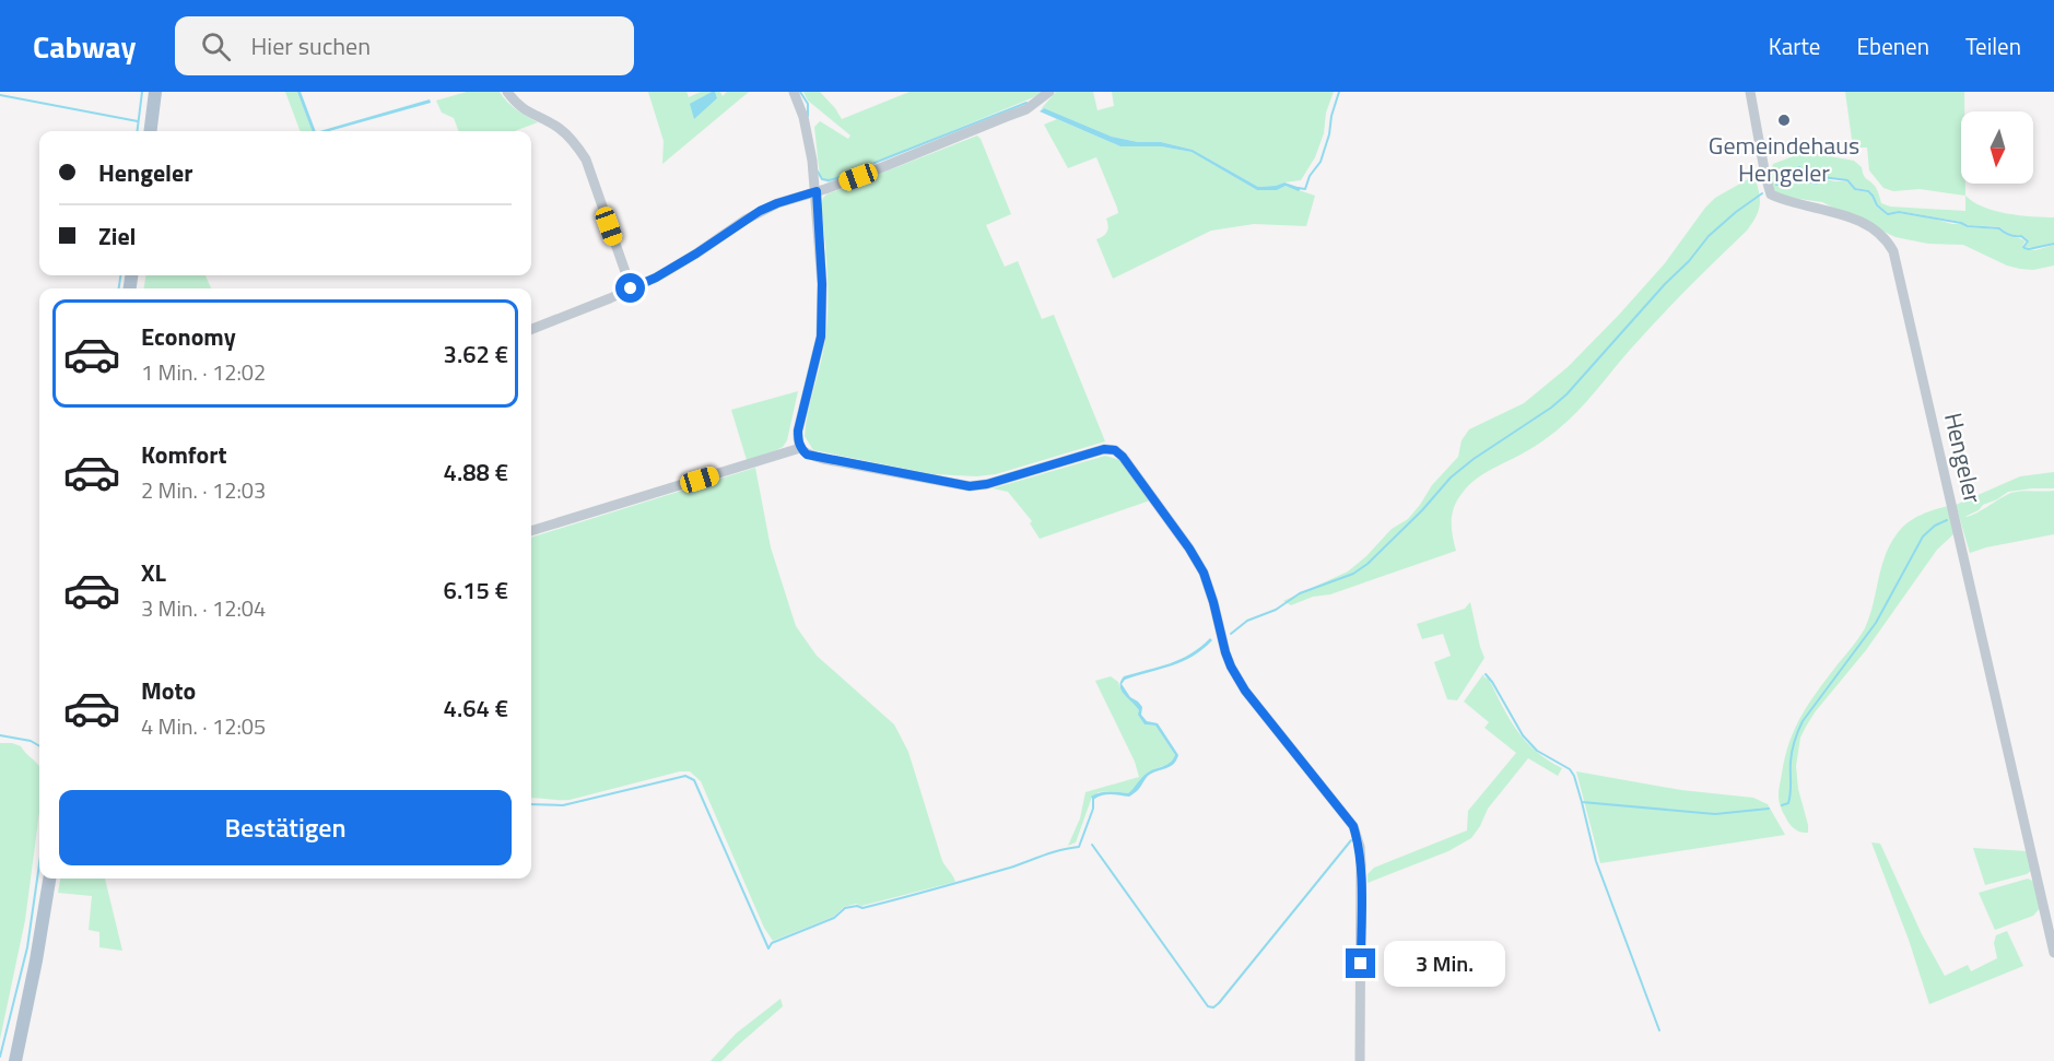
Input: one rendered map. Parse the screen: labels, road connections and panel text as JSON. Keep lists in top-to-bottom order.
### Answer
{
  "streets": {
    "street": ["Hengeler"]
  },
  "places": ["Gemeindehaus Hengeler"],
  "north": "bottom",
  "page": {
    "header": "Cabway",
    "search": "Hier suchen",
    "nav": ["Karte", "Ebenen", "Teilen"],
    "banner": ["Hengeler", "Ziel"],
    "list": [
      {
        "name": "Economy",
        "note": "1 Min. · 12:02",
        "value": "3.62 €"
      },
      {
        "name": "Komfort",
        "note": "2 Min. · 12:03",
        "value": "4.88 €"
      },
      {
        "name": "XL",
        "note": "3 Min. · 12:04",
        "value": "6.15 €"
      },
      {
        "name": "Moto",
        "note": "4 Min. · 12:05",
        "value": "4.64 €"
      }
    ],
    "buttons": "Bestätigen",
    "bubble": "3 Min."
  }
}
